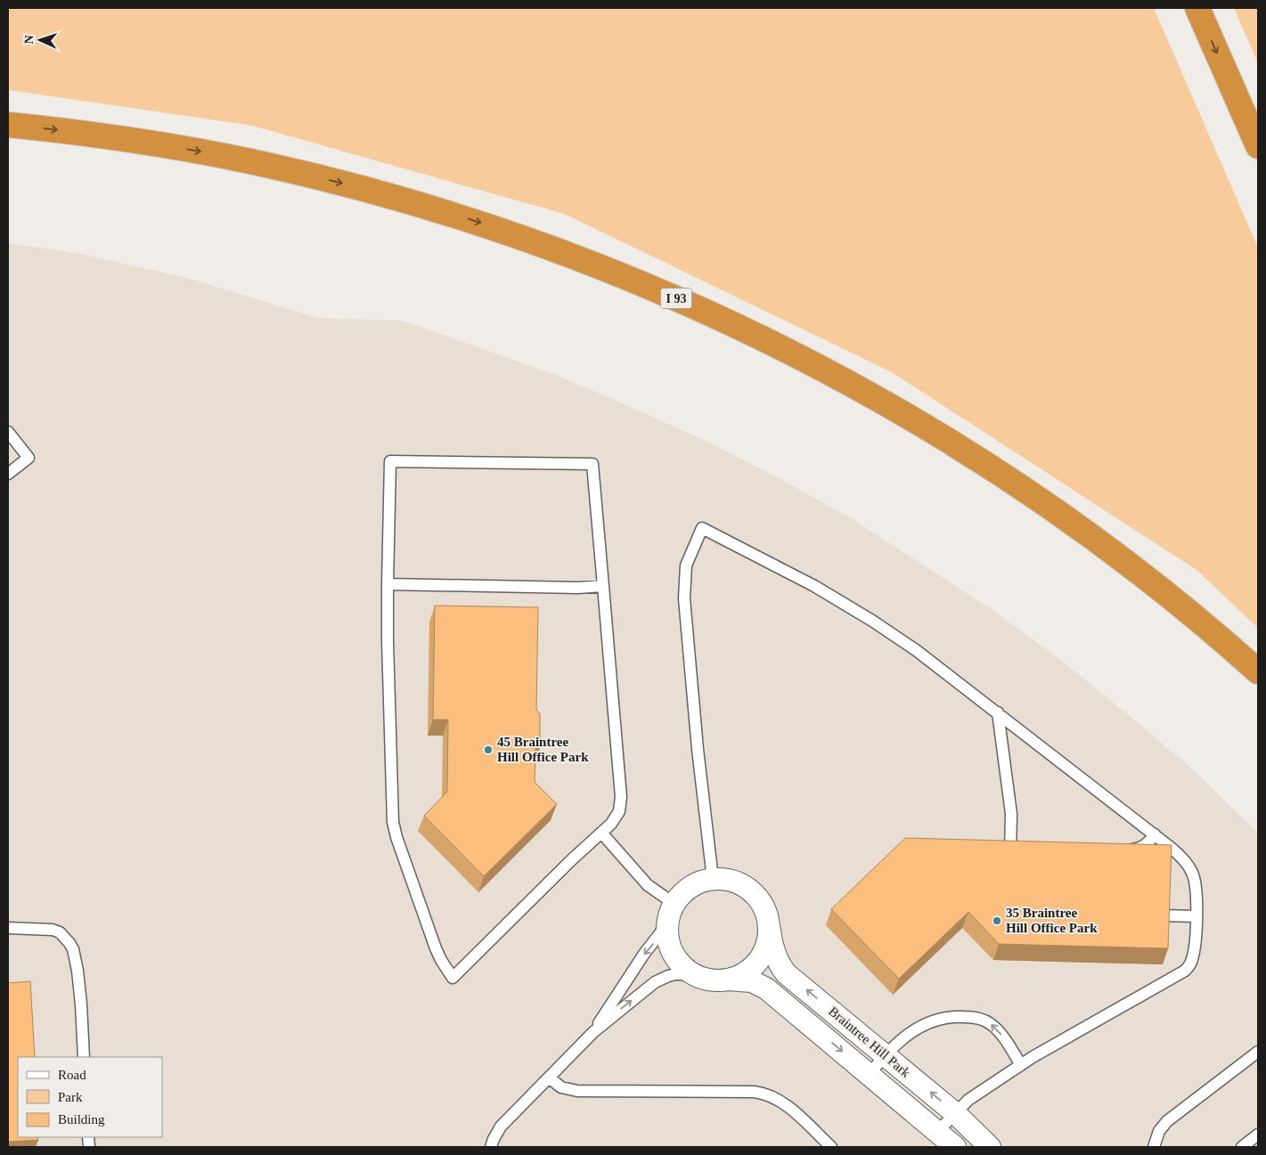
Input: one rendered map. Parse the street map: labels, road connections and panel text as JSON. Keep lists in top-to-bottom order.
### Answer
{
  "streets": {
    "highway": ["I 93"],
    "street": ["Braintree Hill Park"]
  },
  "places": ["45 Braintree Hill Office Park", "35 Braintree Hill Office Park"],
  "legend": ["Road", "Park", "Building"],
  "north": "left"
}
